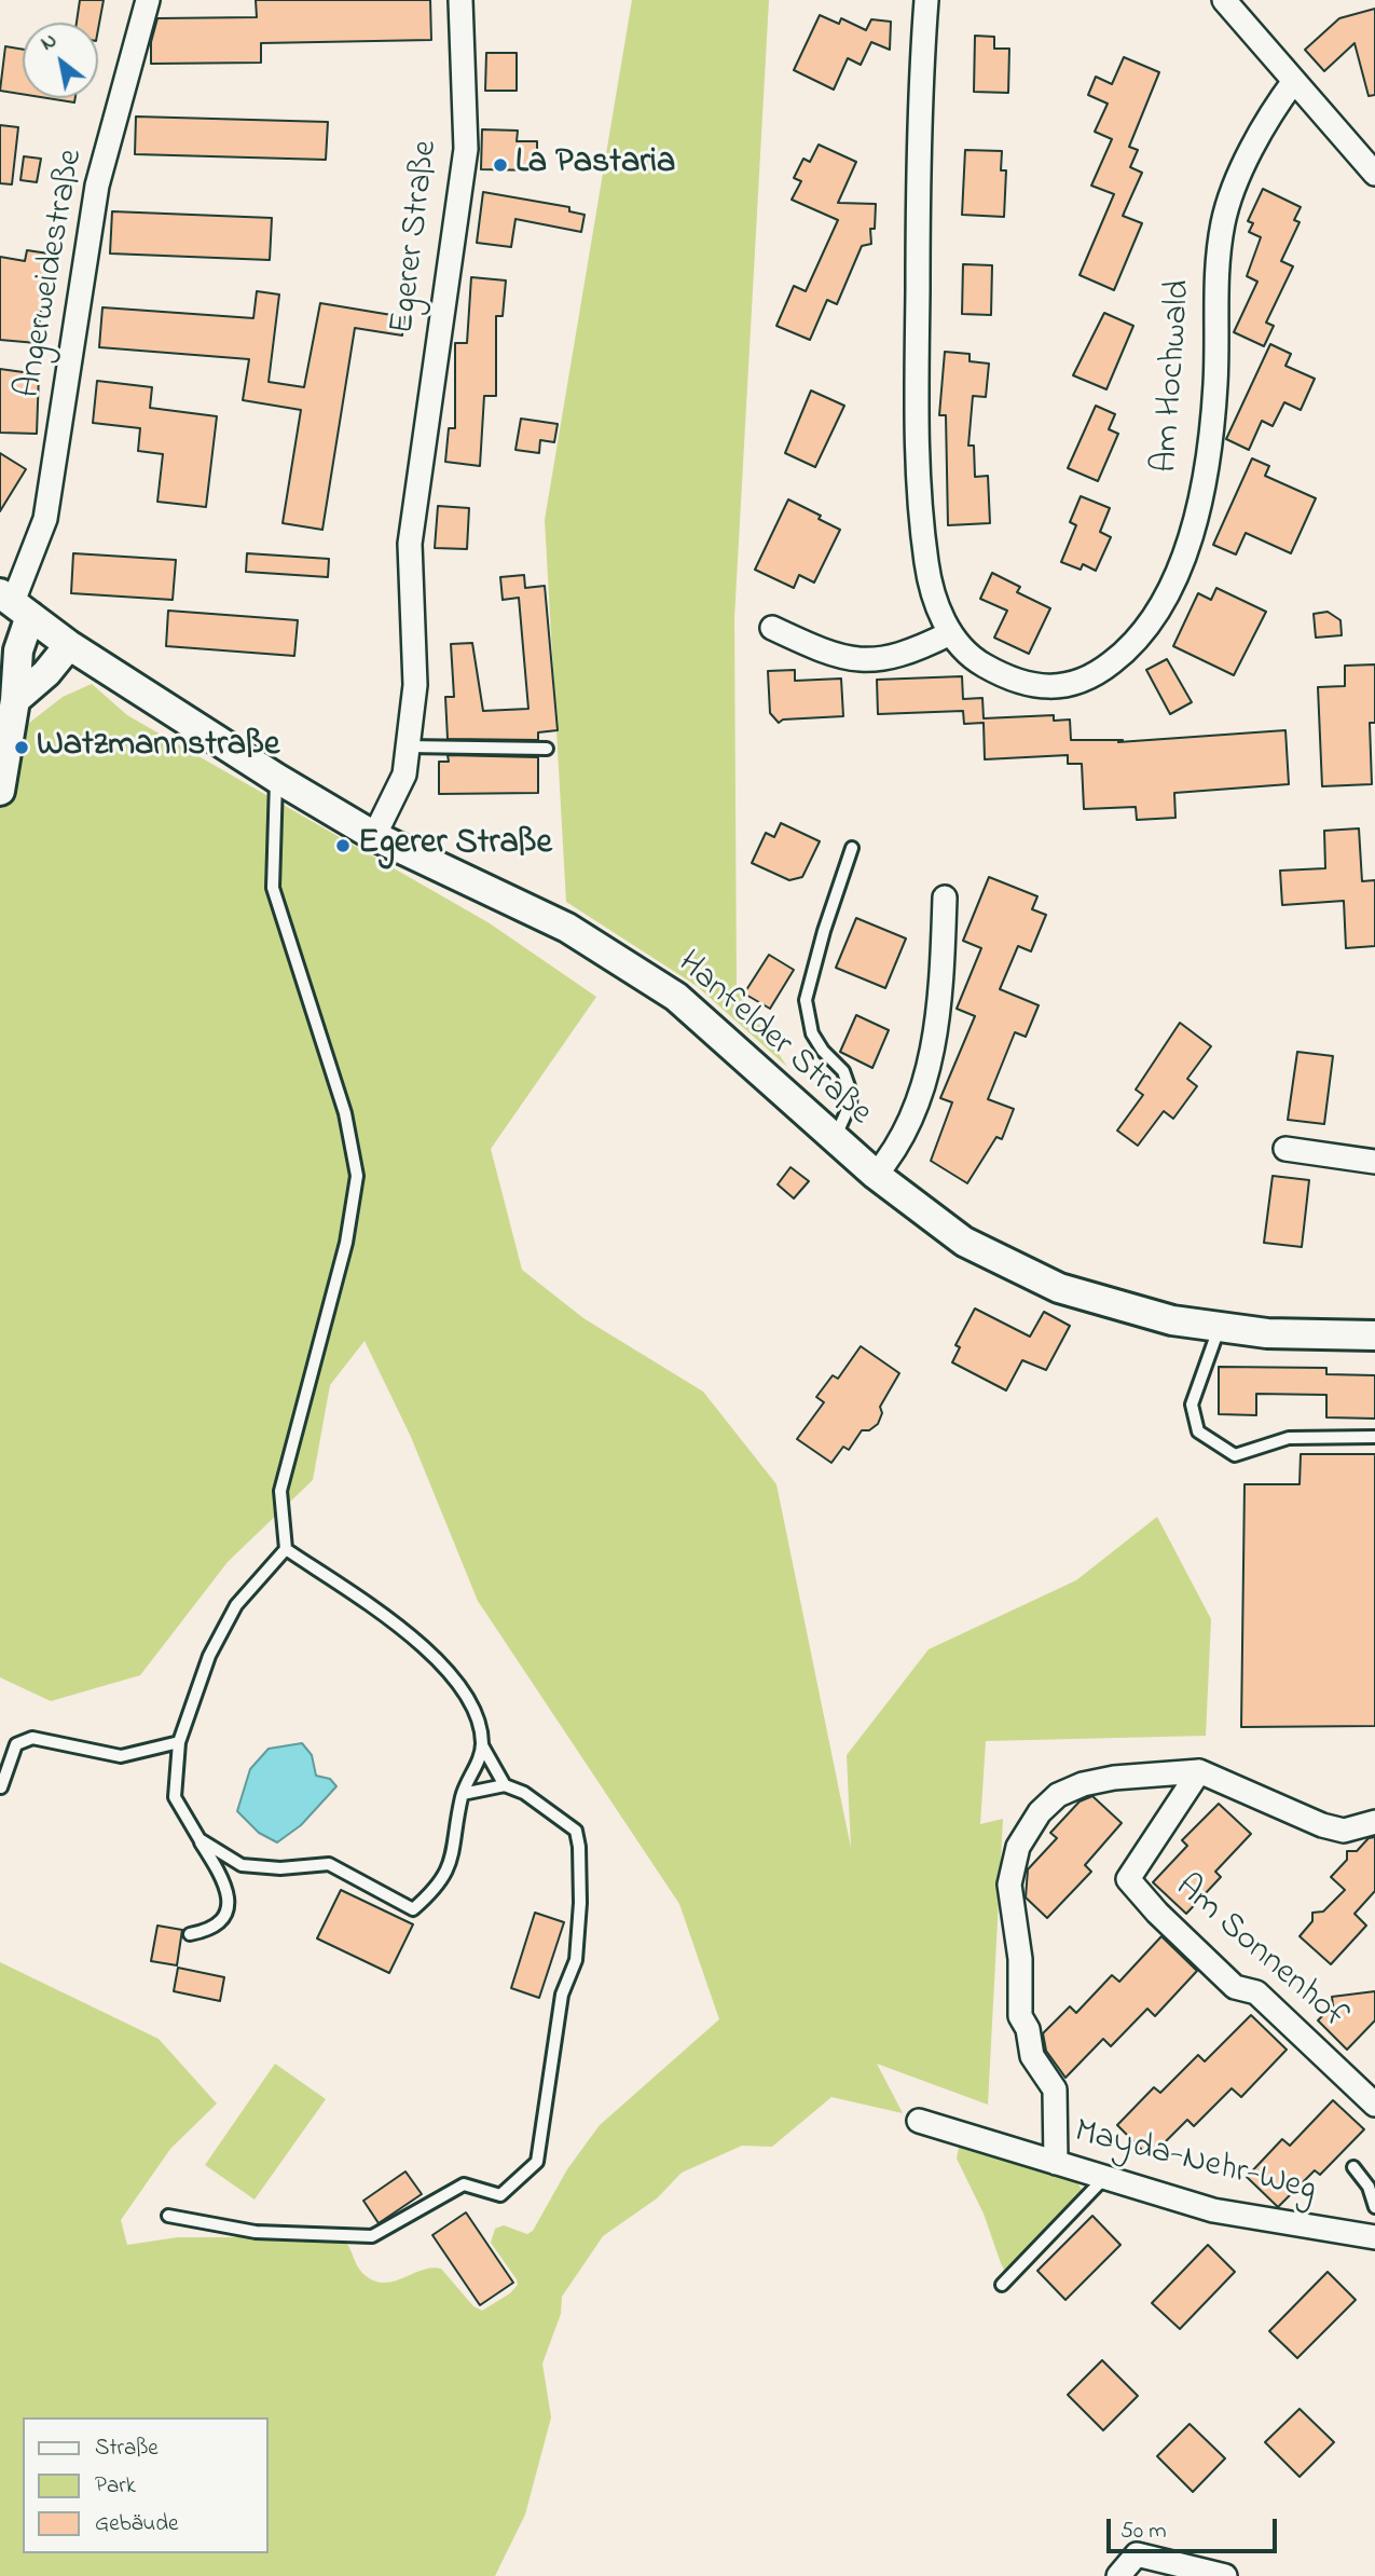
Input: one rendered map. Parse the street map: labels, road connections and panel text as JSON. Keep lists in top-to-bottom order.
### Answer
{
  "streets": {
    "street": [
      "Egerer Straße",
      "Angerweidestraße",
      "Am Hochwald",
      "Hanfelder Straße",
      "Am Sonnenhof",
      "Mayda-Nehr-Weg"
    ]
  },
  "crossings": [
    ["Egerer Straße", "Hanfelder Straße"],
    ["Angerweidestraße", "Hanfelder Straße"]
  ],
  "places": ["La Pastaria", "Watzmannstraße", "Egerer Straße"],
  "legend": ["Straße", "Park", "Gebäude"],
  "scale_bar": "50 m",
  "north": "top left"
}
